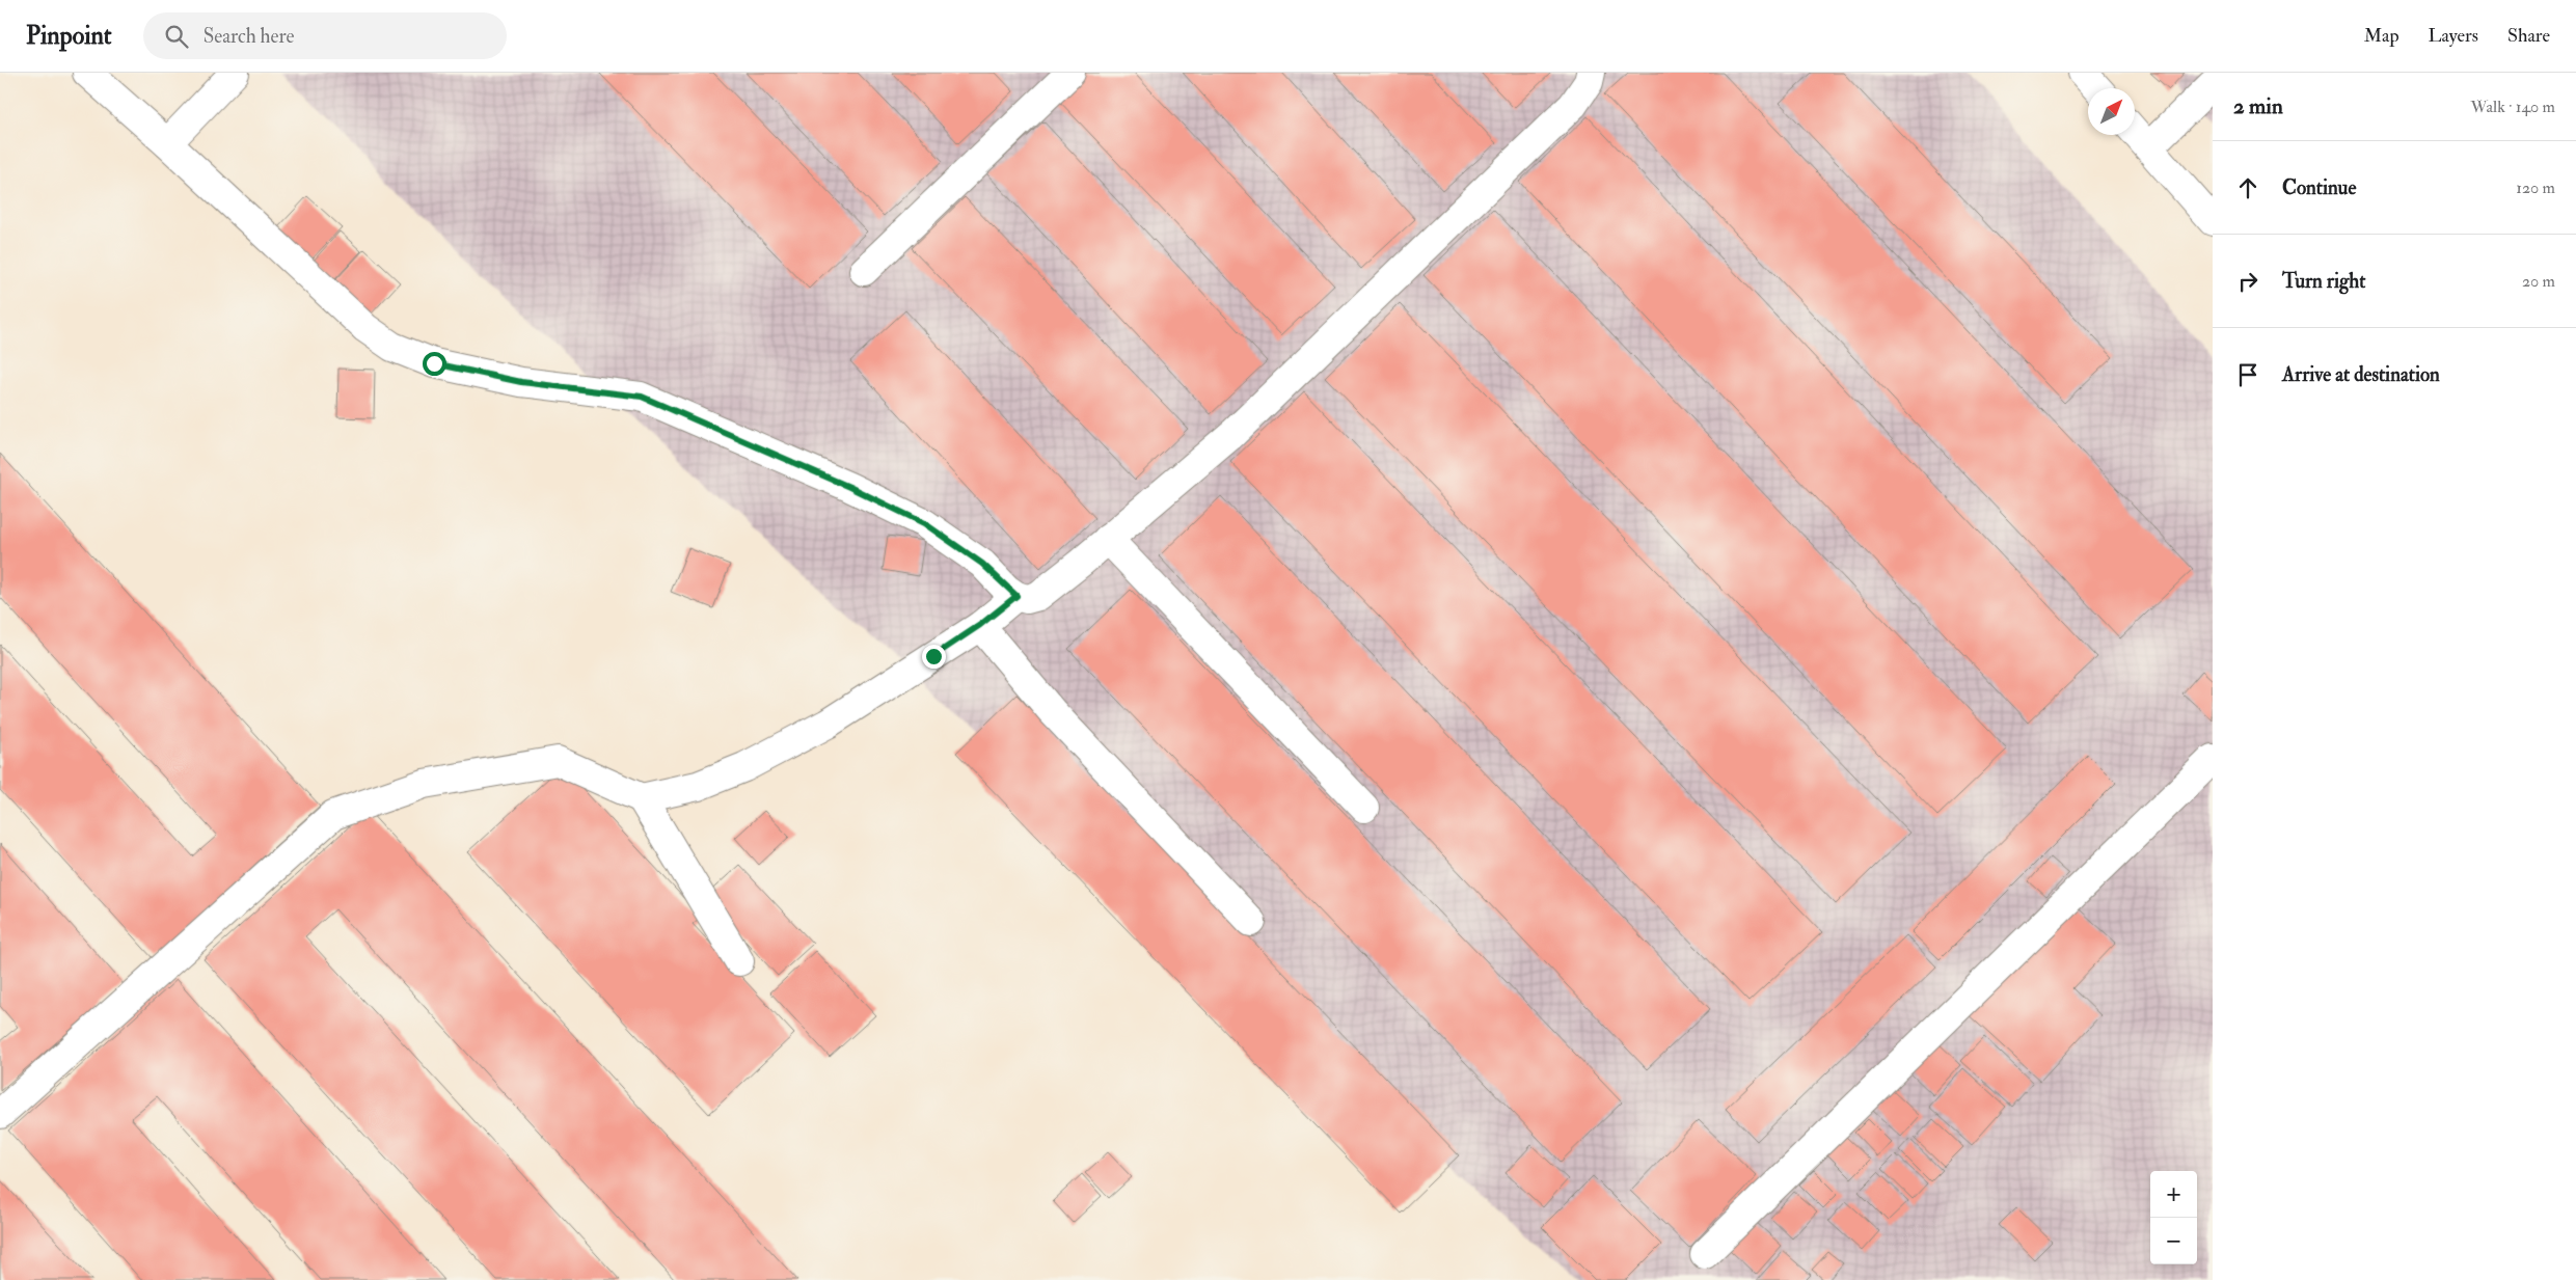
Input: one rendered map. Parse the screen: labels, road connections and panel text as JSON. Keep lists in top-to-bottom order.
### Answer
{
  "north": "top right",
  "page": {
    "header": "Pinpoint",
    "search": "Search here",
    "nav": ["Map", "Layers", "Share"],
    "heading": ["2 min", "Walk · 140 m"],
    "list": [
      ["Continue", "120 m"],
      ["Turn right", "20 m"],
      "Arrive at destination"
    ],
    "map_buttons": ["+", "−"]
  }
}
